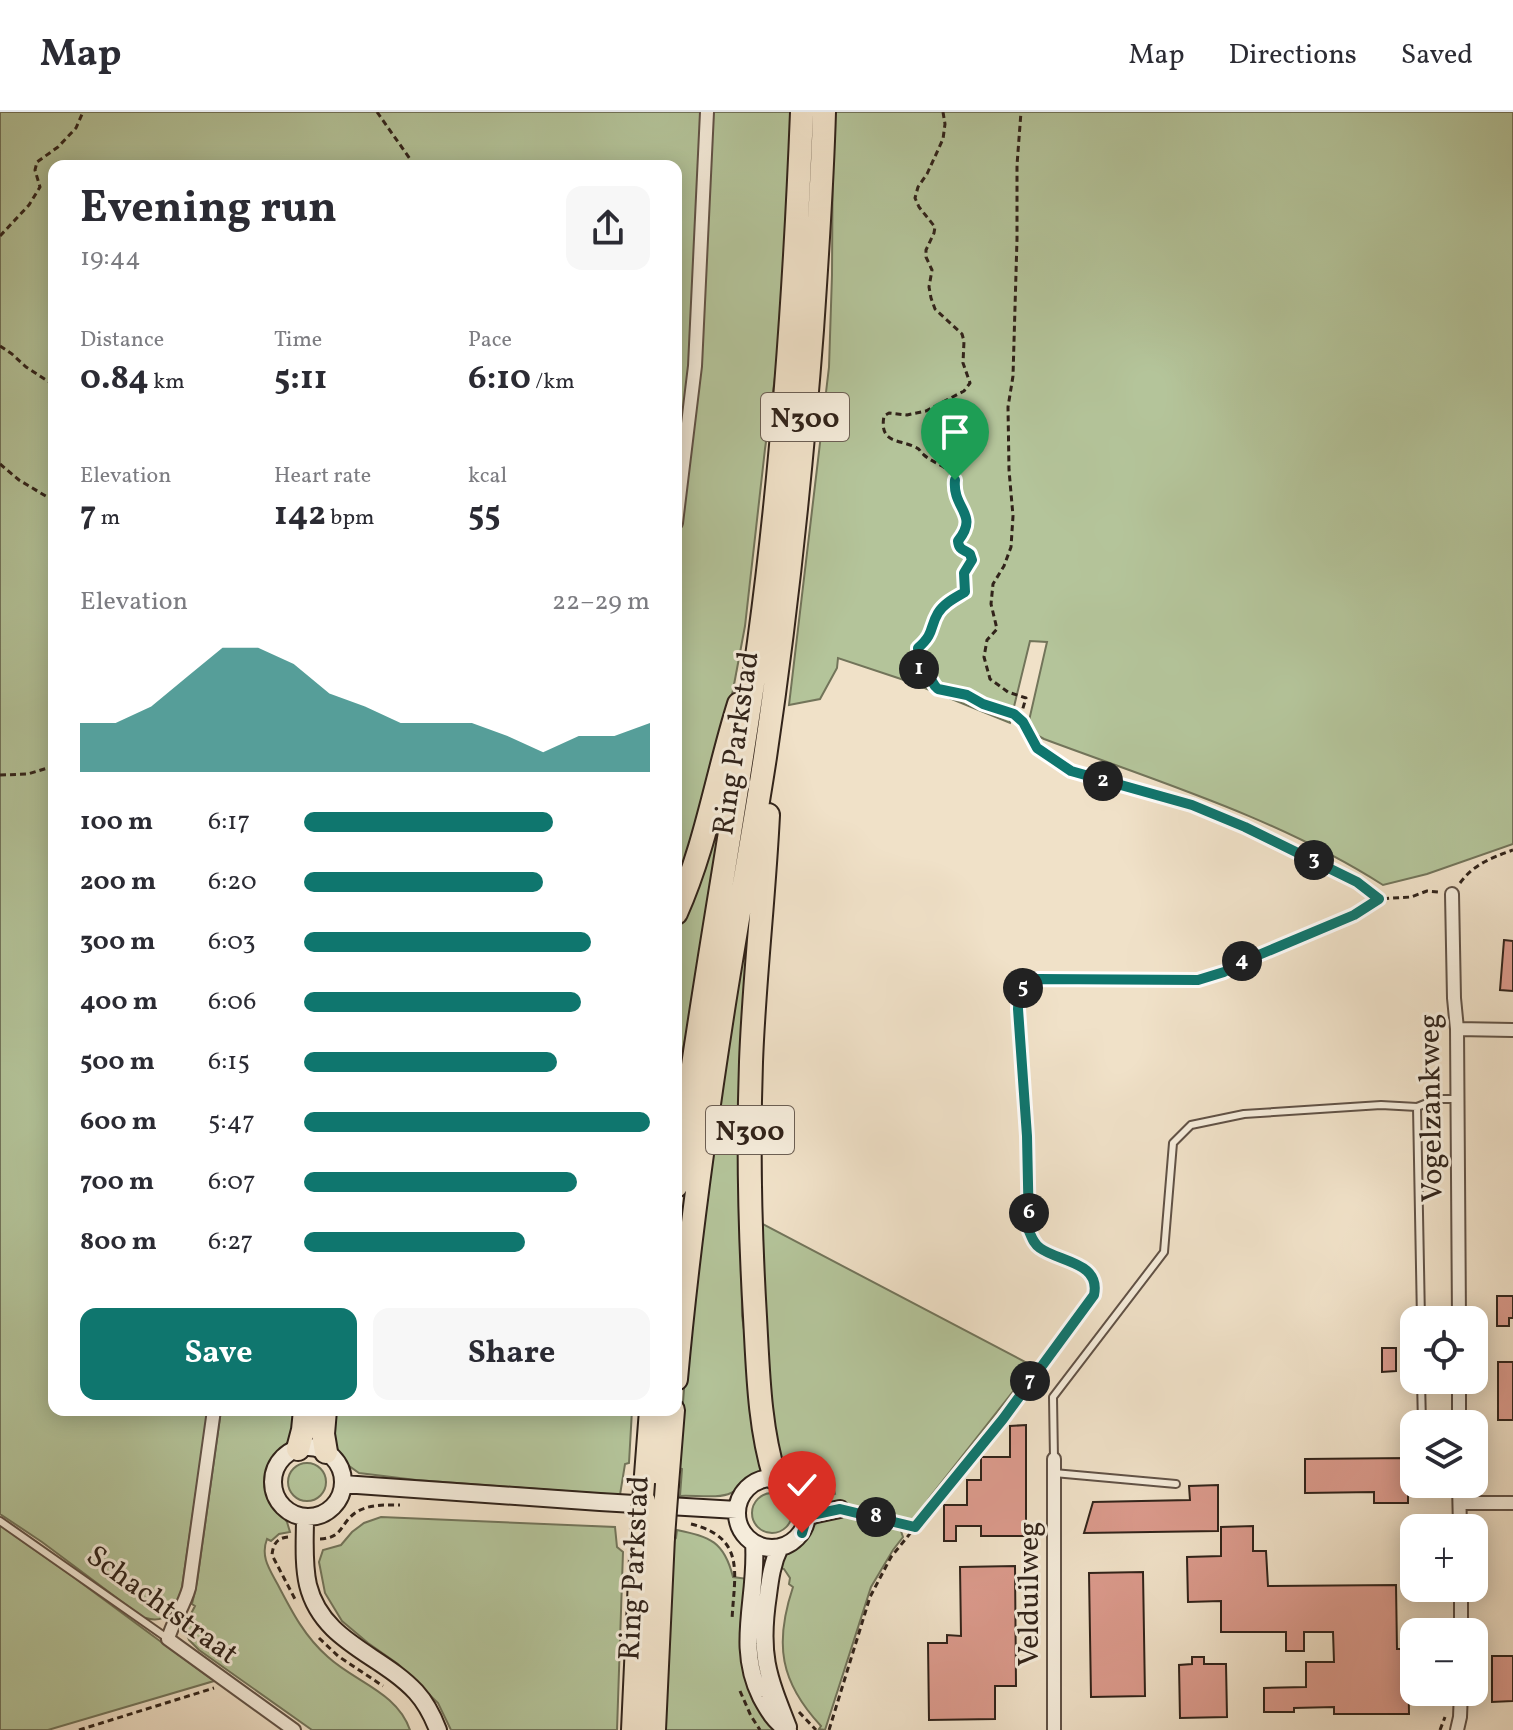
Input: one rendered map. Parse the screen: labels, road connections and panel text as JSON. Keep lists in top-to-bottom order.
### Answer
{
  "streets": {
    "highway": ["N300", "Ring Parkstad"],
    "street": ["Vogelzankweg", "Velduilweg", "Schachtstraat"]
  },
  "crossings": [
    ["N300", "Ring Parkstad"]
  ],
  "page": {
    "header": "Map",
    "nav": ["Map", "Directions", "Saved"],
    "heading": ["Evening run", "19:44"],
    "stats": [
      ["Distance", "0.84 km"],
      ["Time", "5:11"],
      ["Pace", "6:10 /km"],
      ["Elevation", "7 m"],
      ["Heart rate", "142 bpm"],
      ["kcal", "55"]
    ],
    "chart": ["Elevation", "22–29 m"],
    "pins": [
      "1",
      "2",
      "3",
      "4",
      "5",
      "6",
      "7",
      "8"
    ],
    "list": [
      {
        "name": "100 m",
        "note": "6:17"
      },
      {
        "name": "200 m",
        "note": "6:20"
      },
      {
        "name": "300 m",
        "note": "6:03"
      },
      {
        "name": "400 m",
        "note": "6:06"
      },
      {
        "name": "500 m",
        "note": "6:15"
      },
      {
        "name": "600 m",
        "note": "5:47"
      },
      {
        "name": "700 m",
        "note": "6:07"
      },
      {
        "name": "800 m",
        "note": "6:27"
      }
    ],
    "buttons": ["Save", "Share"],
    "map_buttons": ["+", "−"]
  }
}
